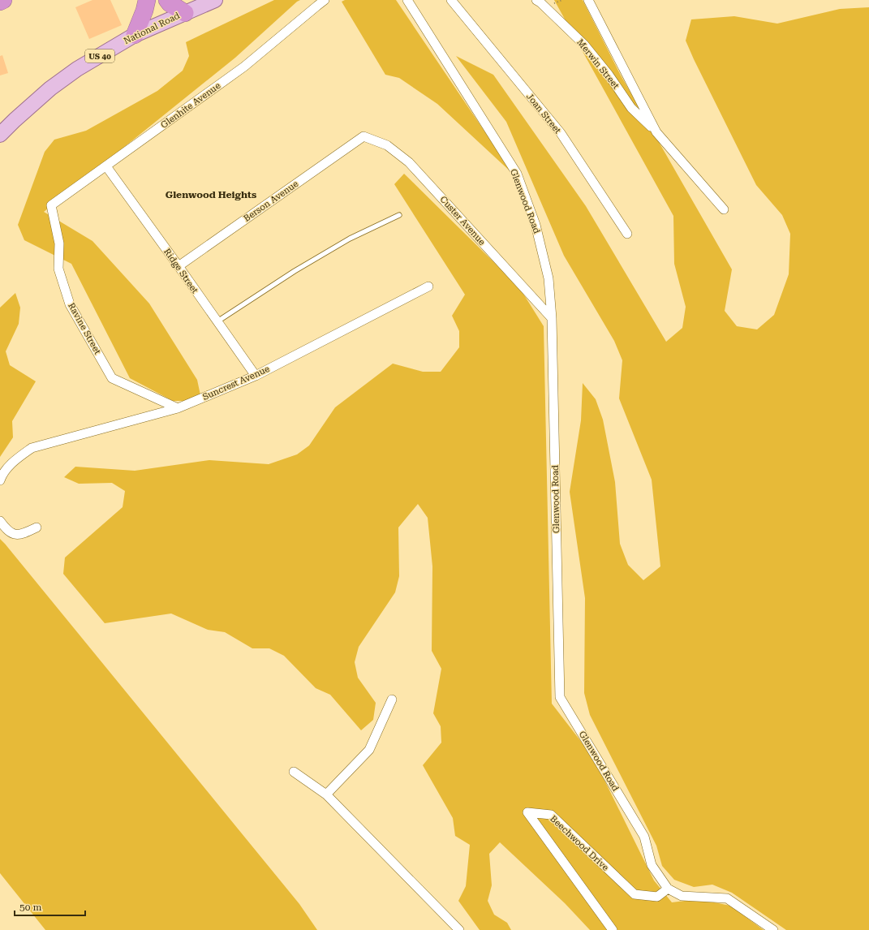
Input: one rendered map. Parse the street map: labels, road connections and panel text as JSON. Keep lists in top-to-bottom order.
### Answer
{
  "streets": {
    "main road": ["National Road", "US 40"],
    "street": [
      "Merwin Street",
      "Glenhite Avenue",
      "Joan Street",
      "Berson Avenue",
      "Glenwood Road",
      "Custer Avenue",
      "Ridge Street",
      "Ravine Street",
      "Suncrest Avenue",
      "Beechwood Drive"
    ]
  },
  "crossings": [
    ["Glenhite Avenue", "Ridge Street"],
    ["Glenhite Avenue", "Ravine Street"],
    ["Berson Avenue", "Custer Avenue"],
    ["Berson Avenue", "Ridge Street"],
    ["Glenwood Road", "Custer Avenue"],
    ["Glenwood Road", "Beechwood Drive"],
    ["Ridge Street", "Suncrest Avenue"],
    ["Ravine Street", "Suncrest Avenue"]
  ],
  "districts": ["Glenwood Heights"],
  "scale_bar": "50 m"
}
